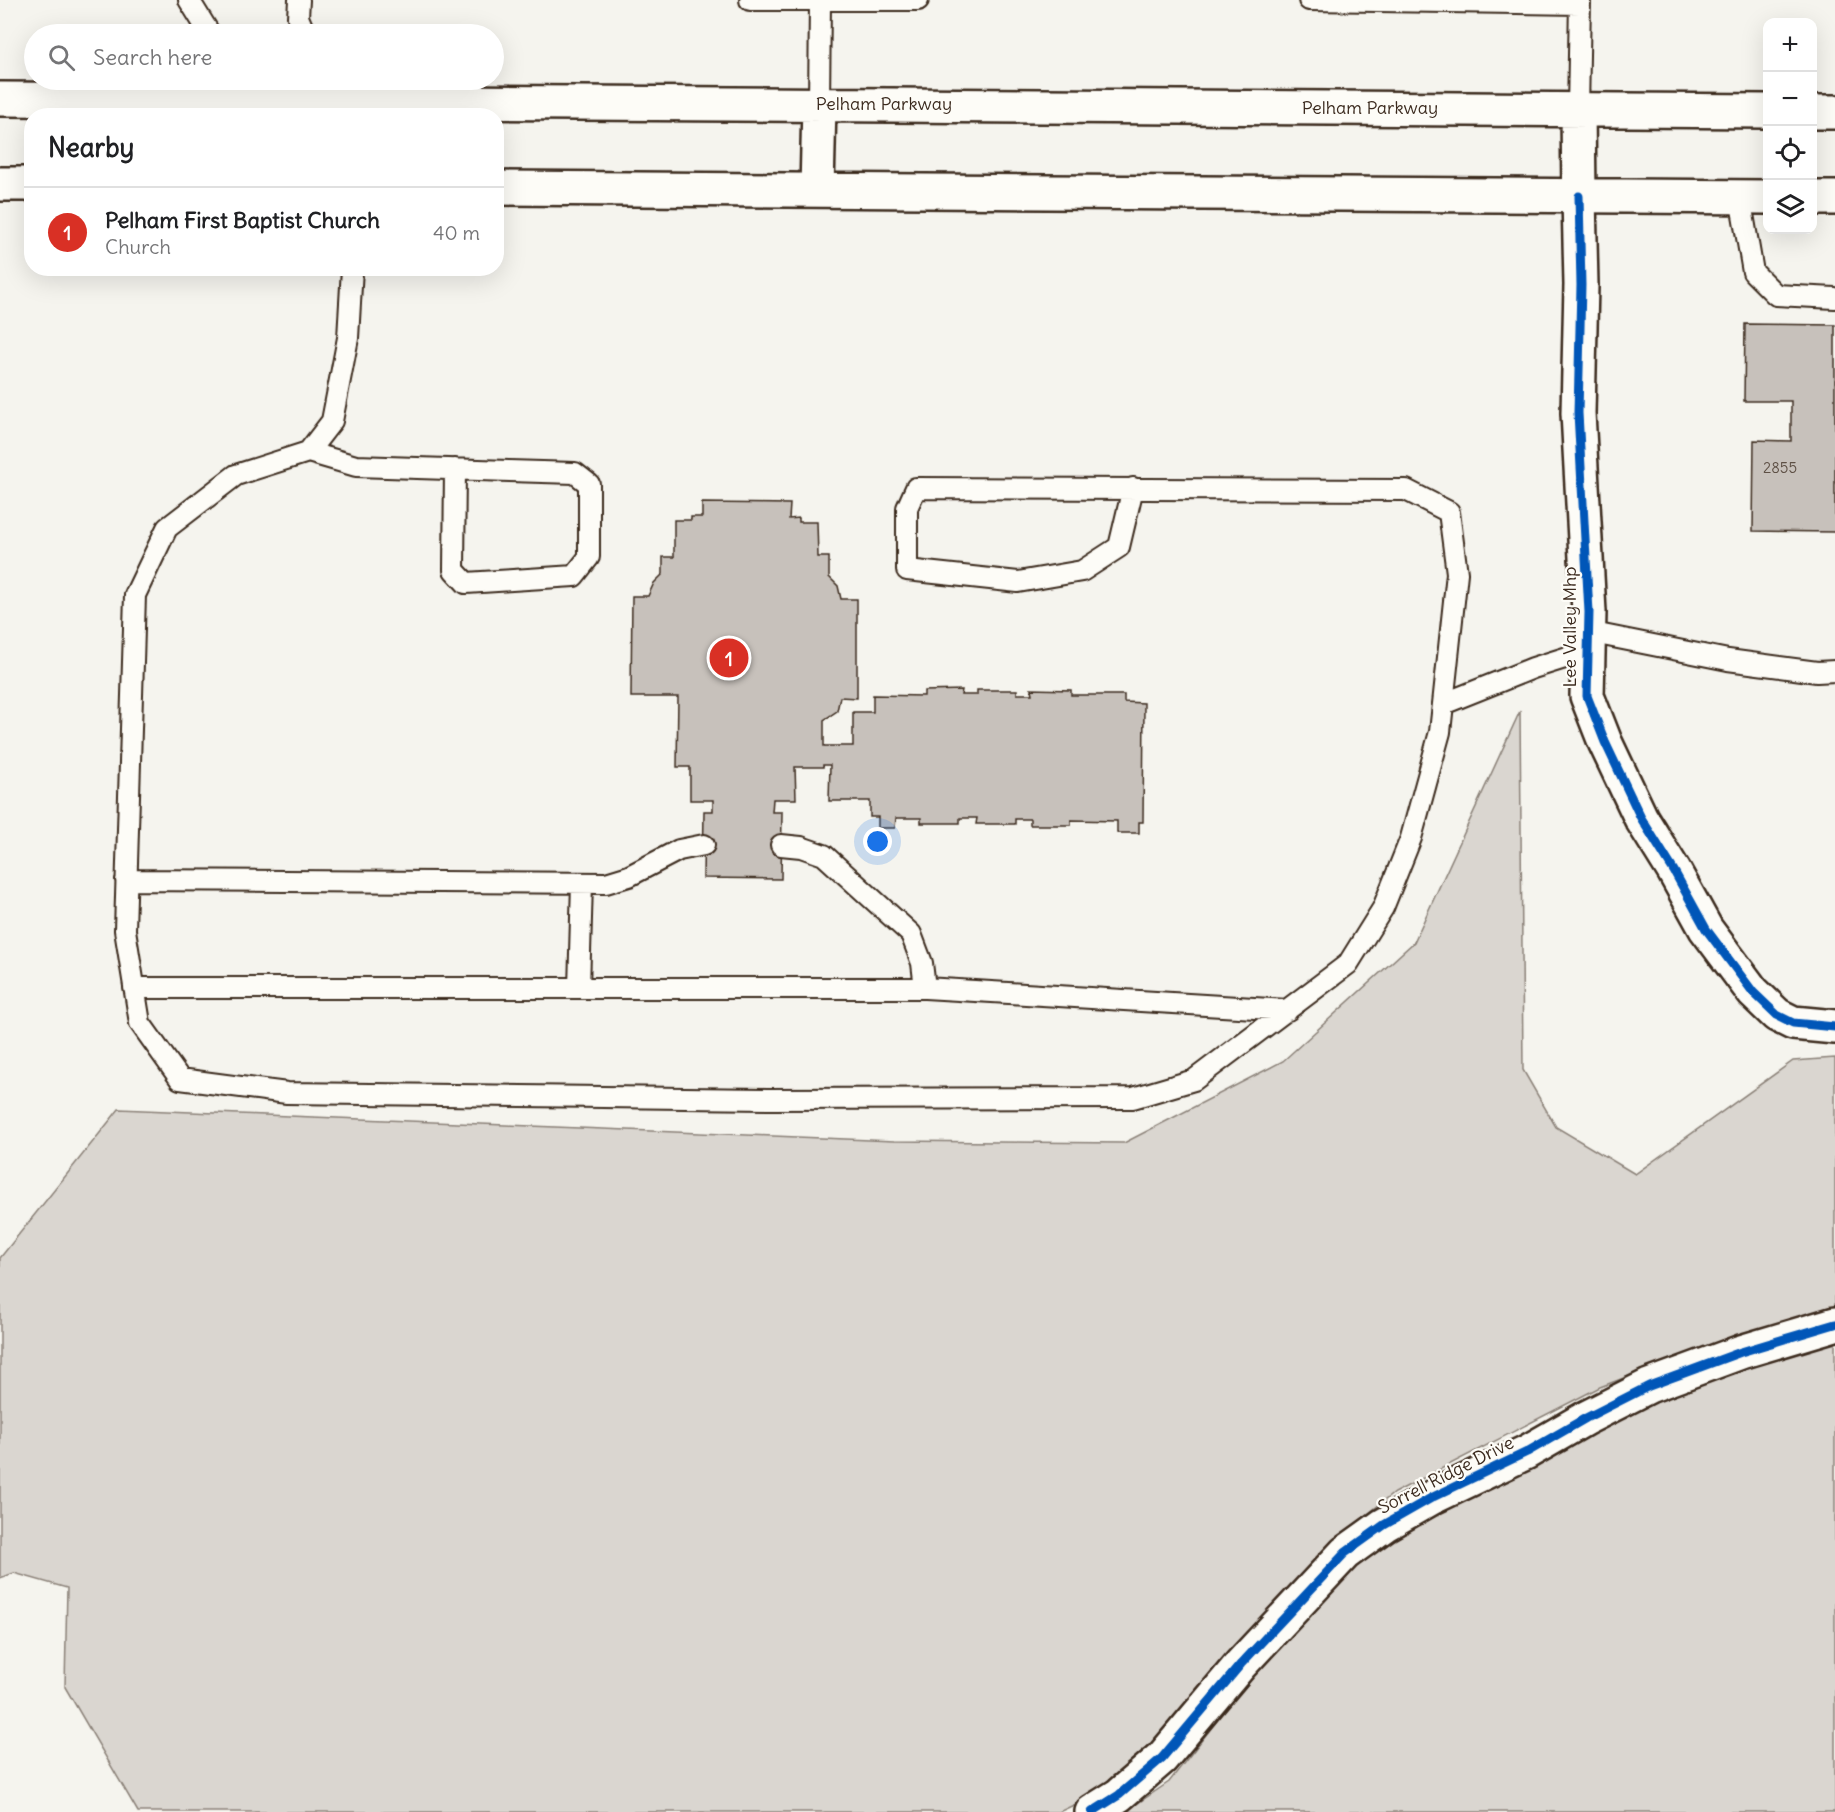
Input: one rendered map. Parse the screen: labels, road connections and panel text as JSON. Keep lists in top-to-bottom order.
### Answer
{
  "streets": {
    "main road": ["Pelham Parkway", "Lee Valley Mhp", "Sorrell Ridge Drive"]
  },
  "crossings": [
    ["Pelham Parkway", "Lee Valley Mhp"]
  ],
  "house_numbers": ["2855"],
  "page": {
    "map_buttons": ["+", "−"],
    "search": "Search here",
    "heading": "Nearby",
    "list": [
      {
        "mark": "1",
        "name": "Pelham First Baptist Church",
        "note": "Church",
        "value": "40 m"
      }
    ],
    "pins": "1"
  }
}
